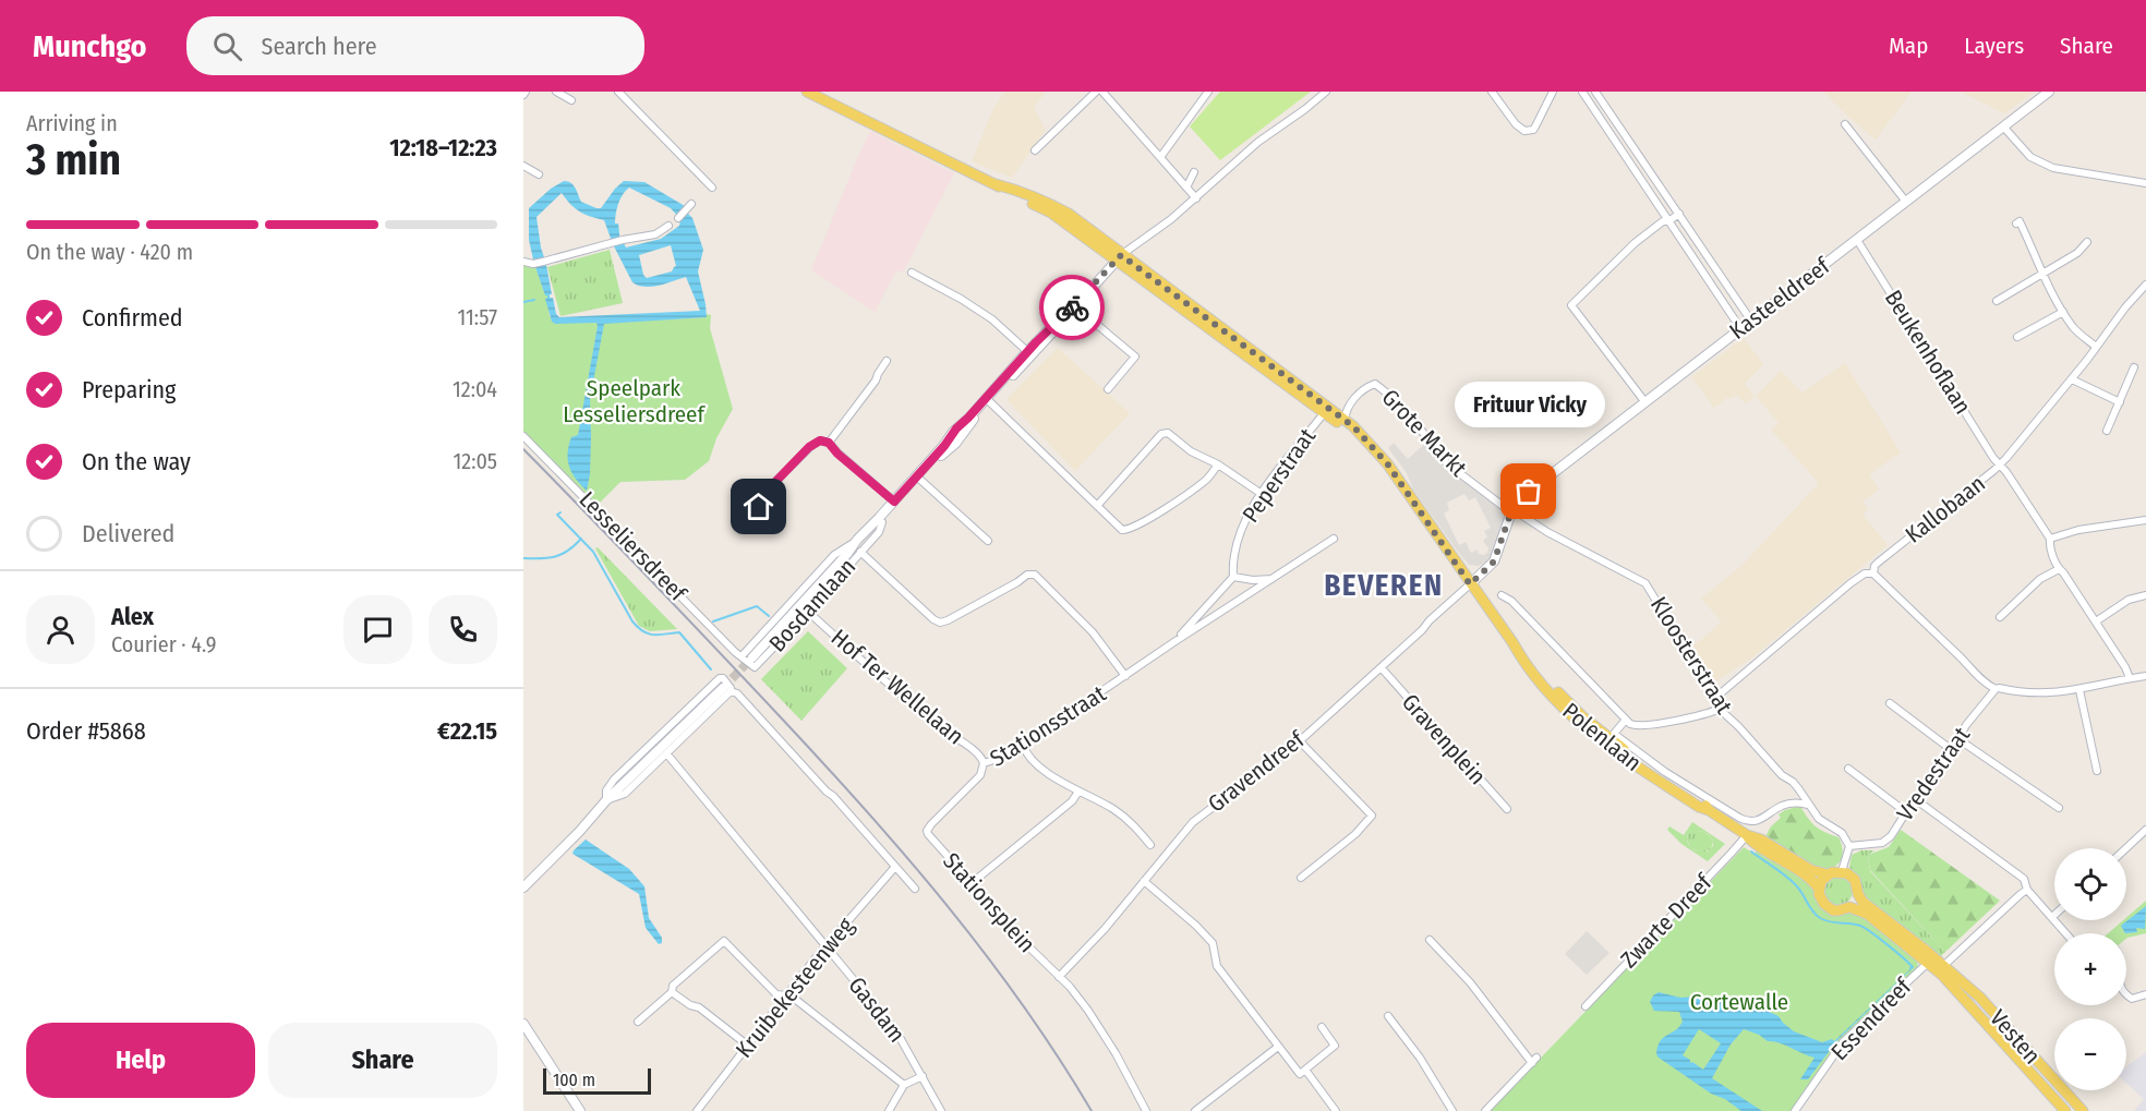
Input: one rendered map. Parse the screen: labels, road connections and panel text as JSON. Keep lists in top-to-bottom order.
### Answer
{
  "streets": {
    "main road": ["Grote Markt", "Polenlaan", "Vesten"],
    "street": [
      "Kasteeldreef",
      "Beukenhoflaan",
      "Peperstraat",
      "Kallobaan",
      "Lesseliersdreef",
      "Bosdamlaan",
      "Kloosterstraat",
      "Hof Ter Wellelaan",
      "Stationsstraat",
      "Gravenplein",
      "Gravendreef",
      "Vredestraat",
      "Stationsplein",
      "Zwarte Dreef",
      "Kruibekesteenweg",
      "Gasdam",
      "Essendreef"
    ]
  },
  "crossings": [
    ["Kasteeldreef", "Beukenhoflaan"],
    ["Kasteeldreef", "Grote Markt"],
    ["Kasteeldreef", "Kloosterstraat"],
    ["Beukenhoflaan", "Kallobaan"],
    ["Grote Markt", "Peperstraat"],
    ["Grote Markt", "Kloosterstraat"],
    ["Grote Markt", "Polenlaan"],
    ["Grote Markt", "Gravendreef"],
    ["Peperstraat", "Stationsstraat"],
    ["Kallobaan", "Kloosterstraat"],
    ["Lesseliersdreef", "Bosdamlaan"],
    ["Bosdamlaan", "Hof Ter Wellelaan"],
    ["Kloosterstraat", "Polenlaan"],
    ["Kloosterstraat", "Vredestraat"],
    ["Hof Ter Wellelaan", "Stationsstraat"],
    ["Stationsstraat", "Stationsplein"],
    ["Polenlaan", "Gravendreef"],
    ["Polenlaan", "Zwarte Dreef"],
    ["Polenlaan", "Vesten"],
    ["Gravenplein", "Gravendreef"],
    ["Gravendreef", "Stationsplein"],
    ["Kruibekesteenweg", "Gasdam"],
    ["Essendreef", "Vesten"]
  ],
  "districts": ["BEVEREN"],
  "parks": ["Speelpark Lesseliersdreef", "Cortewalle"],
  "places": ["Frituur Vicky"],
  "scale_bar": "100 m",
  "page": {
    "header": "Munchgo",
    "search": "Search here",
    "nav": ["Map", "Layers", "Share"],
    "heading": ["3 min", "Arriving in", "12:18–12:23"],
    "panel": [
      "Alex",
      "Courier · 4.9",
      "Order #5868",
      "€22.15"
    ],
    "bar": "On the way · 420 m",
    "list": [
      ["Confirmed", "11:57"],
      ["Preparing", "12:04"],
      ["On the way", "12:05"],
      "Delivered"
    ],
    "bubble": "Frituur Vicky",
    "map_buttons": ["+", "−"],
    "buttons": ["Help", "Share"],
    "scale": "100 m"
  }
}
